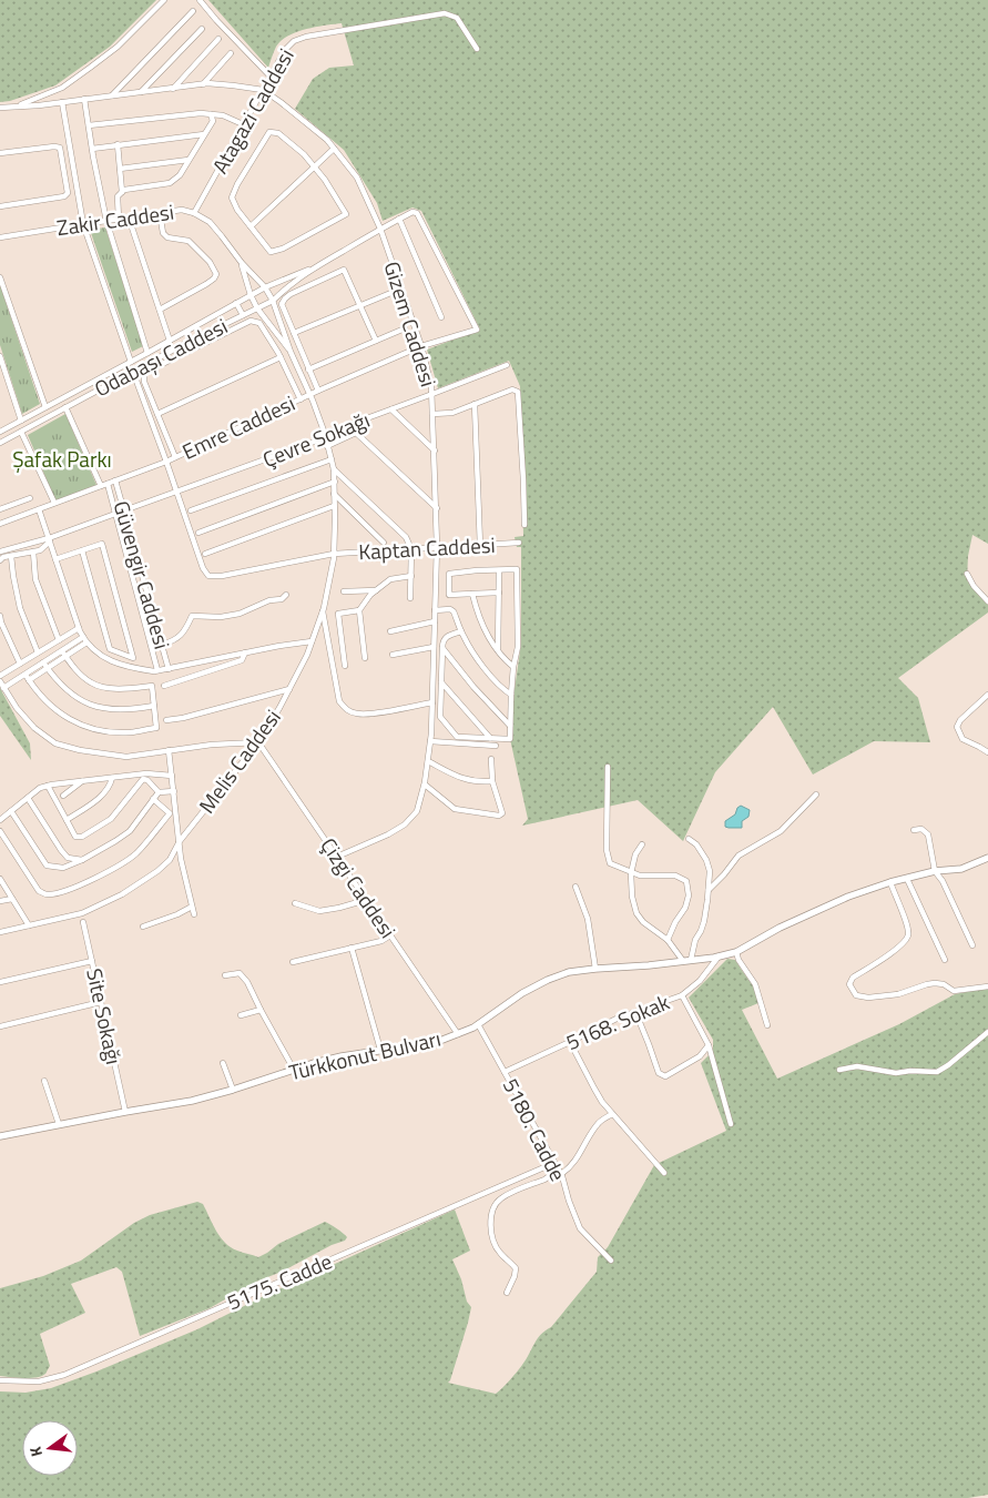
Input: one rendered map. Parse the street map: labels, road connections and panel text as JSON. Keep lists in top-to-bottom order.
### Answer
{
  "streets": {
    "street": [
      "Atagazi Caddesi",
      "Zakir Caddesi",
      "Gizem Caddesi",
      "Odabaşı Caddesi",
      "Emre Caddesi",
      "Çevre Sokağı",
      "Kaptan Caddesi",
      "Güvengir Caddesi",
      "Melis Caddesi",
      "Çizgi Caddesi",
      "Site Sokağı",
      "5168. Sokak",
      "Türkkonut Bulvarı",
      "5180. Cadde",
      "5175. Cadde"
    ]
  },
  "crossings": [
    ["Atagazi Caddesi", "Zakir Caddesi"],
    ["Atagazi Caddesi", "Gizem Caddesi"],
    ["Zakir Caddesi", "Melis Caddesi"],
    ["Gizem Caddesi", "Odabaşı Caddesi"],
    ["Gizem Caddesi", "Emre Caddesi"],
    ["Gizem Caddesi", "Çevre Sokağı"],
    ["Gizem Caddesi", "Kaptan Caddesi"],
    ["Gizem Caddesi", "Çizgi Caddesi"],
    ["Odabaşı Caddesi", "Emre Caddesi"],
    ["Odabaşı Caddesi", "Melis Caddesi"],
    ["Emre Caddesi", "Güvengir Caddesi"],
    ["Emre Caddesi", "Melis Caddesi"],
    ["Çevre Sokağı", "Kaptan Caddesi"],
    ["Çevre Sokağı", "Güvengir Caddesi"],
    ["Çevre Sokağı", "Melis Caddesi"],
    ["Kaptan Caddesi", "Melis Caddesi"],
    ["Melis Caddesi", "Çizgi Caddesi"],
    ["Çizgi Caddesi", "Türkkonut Bulvarı"],
    ["Site Sokağı", "Türkkonut Bulvarı"],
    ["5168. Sokak", "Türkkonut Bulvarı"],
    ["5168. Sokak", "5180. Cadde"],
    ["Türkkonut Bulvarı", "5180. Cadde"],
    ["5180. Cadde", "5175. Cadde"]
  ],
  "parks": ["Şafak Parkı"],
  "north": "left"
}
